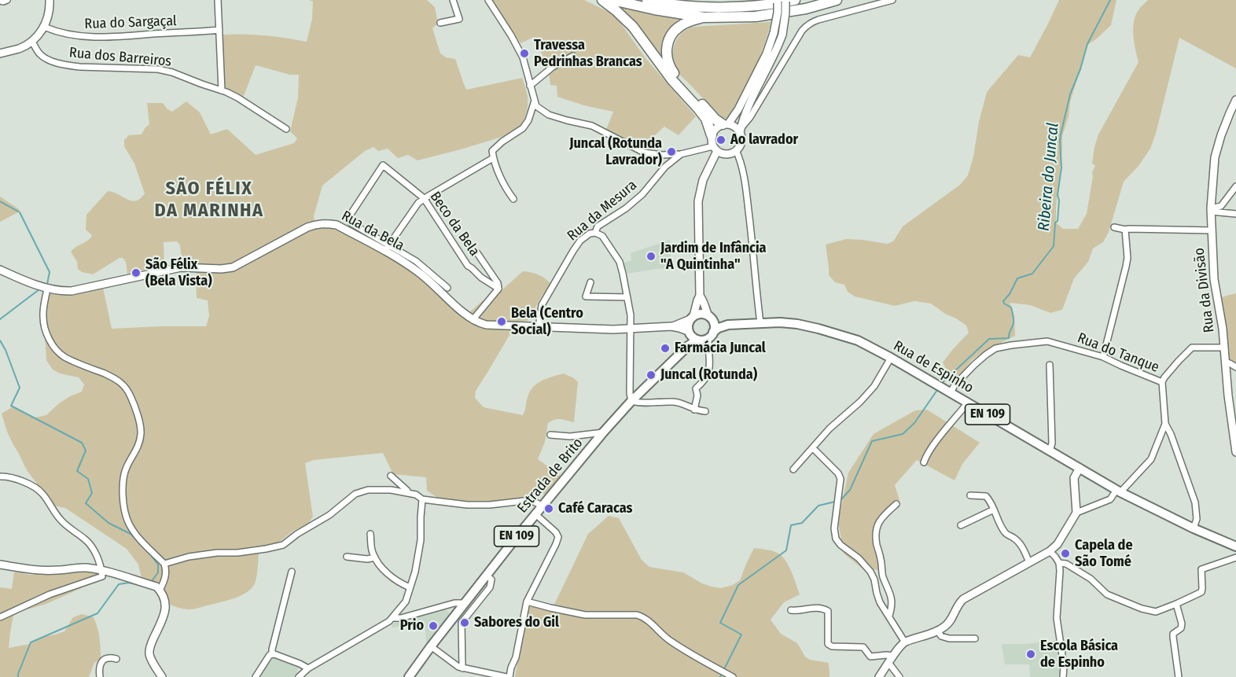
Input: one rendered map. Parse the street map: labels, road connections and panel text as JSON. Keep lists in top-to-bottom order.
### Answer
{
  "streets": {
    "main road": ["Rua de Espinho", "EN 109", "Estrada de Brito"],
    "street": [
      "Rua do Sargaçal",
      "Rua dos Barreiros",
      "Rua da Mesura",
      "Beco da Bela",
      "Rua da Bela",
      "Rua da Divisão",
      "Rua do Tanque"
    ]
  },
  "crossings": [
    ["Rua da Mesura", "Rua da Bela"],
    ["Beco da Bela", "Rua da Bela"],
    ["Rua da Bela", "Rua de Espinho"],
    ["Rua da Bela", "EN 109"],
    ["Rua da Bela", "Estrada de Brito"],
    ["Rua da Divisão", "Rua do Tanque"],
    ["Rua do Tanque", "Rua de Espinho"],
    ["Rua de Espinho", "EN 109"],
    ["Rua de Espinho", "Estrada de Brito"],
    ["EN 109", "Estrada de Brito"]
  ],
  "districts": ["SÃO FÉLIX DA MARINHA"],
  "water": ["Ribeira do Juncal"],
  "places": [
    "Travessa Pedrinhas Brancas",
    "Ao lavrador",
    "Juncal (Rotunda Lavrador)",
    "Jardim de Infância \"A Quintinha\"",
    "São Félix (Bela Vista)",
    "Bela (Centro Social)",
    "Farmácia Juncal",
    "Juncal (Rotunda)",
    "Café Caracas",
    "Capela de São Tomé",
    "Sabores do Gil",
    "Prio",
    "Escola Básica de Espinho"
  ]
}
